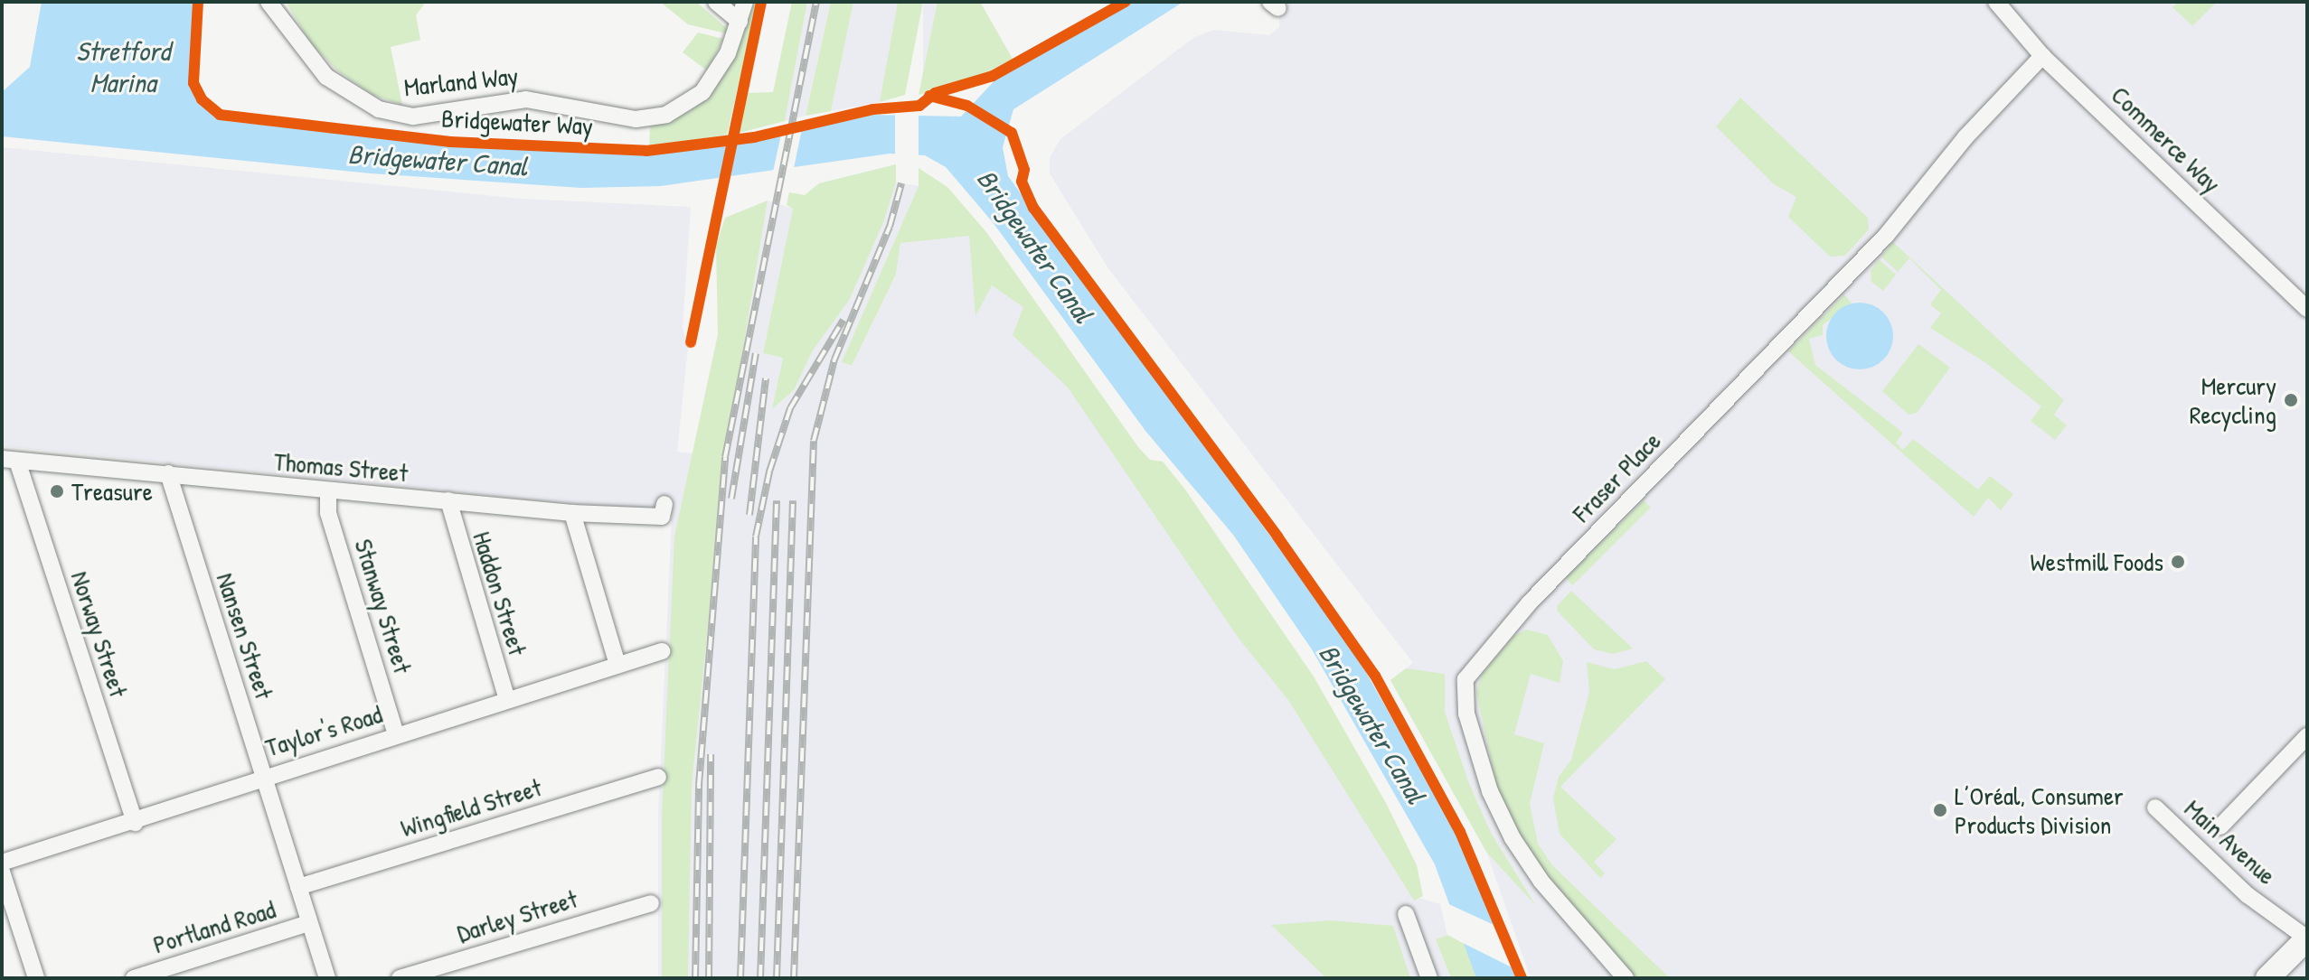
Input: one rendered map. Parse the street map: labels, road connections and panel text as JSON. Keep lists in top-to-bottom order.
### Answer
{
  "streets": {
    "street": [
      "Marland Way",
      "Commerce Way",
      "Thomas Street",
      "Fraser Place",
      "Haddon Street",
      "Stanway Street",
      "Norway Street",
      "Nansen Street",
      "Taylor's Road",
      "Wingfield Street",
      "Main Avenue",
      "Darley Street",
      "Portland Road"
    ],
    "cycle path": ["Bridgewater Way"]
  },
  "crossings": [
    ["Commerce Way", "Fraser Place"],
    ["Thomas Street", "Haddon Street"],
    ["Thomas Street", "Stanway Street"],
    ["Thomas Street", "Norway Street"],
    ["Thomas Street", "Nansen Street"],
    ["Haddon Street", "Taylor's Road"],
    ["Stanway Street", "Taylor's Road"],
    ["Norway Street", "Taylor's Road"],
    ["Nansen Street", "Taylor's Road"],
    ["Nansen Street", "Wingfield Street"],
    ["Nansen Street", "Portland Road"]
  ],
  "water": ["Stretford Marina", "Bridgewater Canal"],
  "places": [
    "Mercury Recycling",
    "Treasure",
    "Westmill Foods",
    "L’Oréal, Consumer Products Division"
  ]
}
